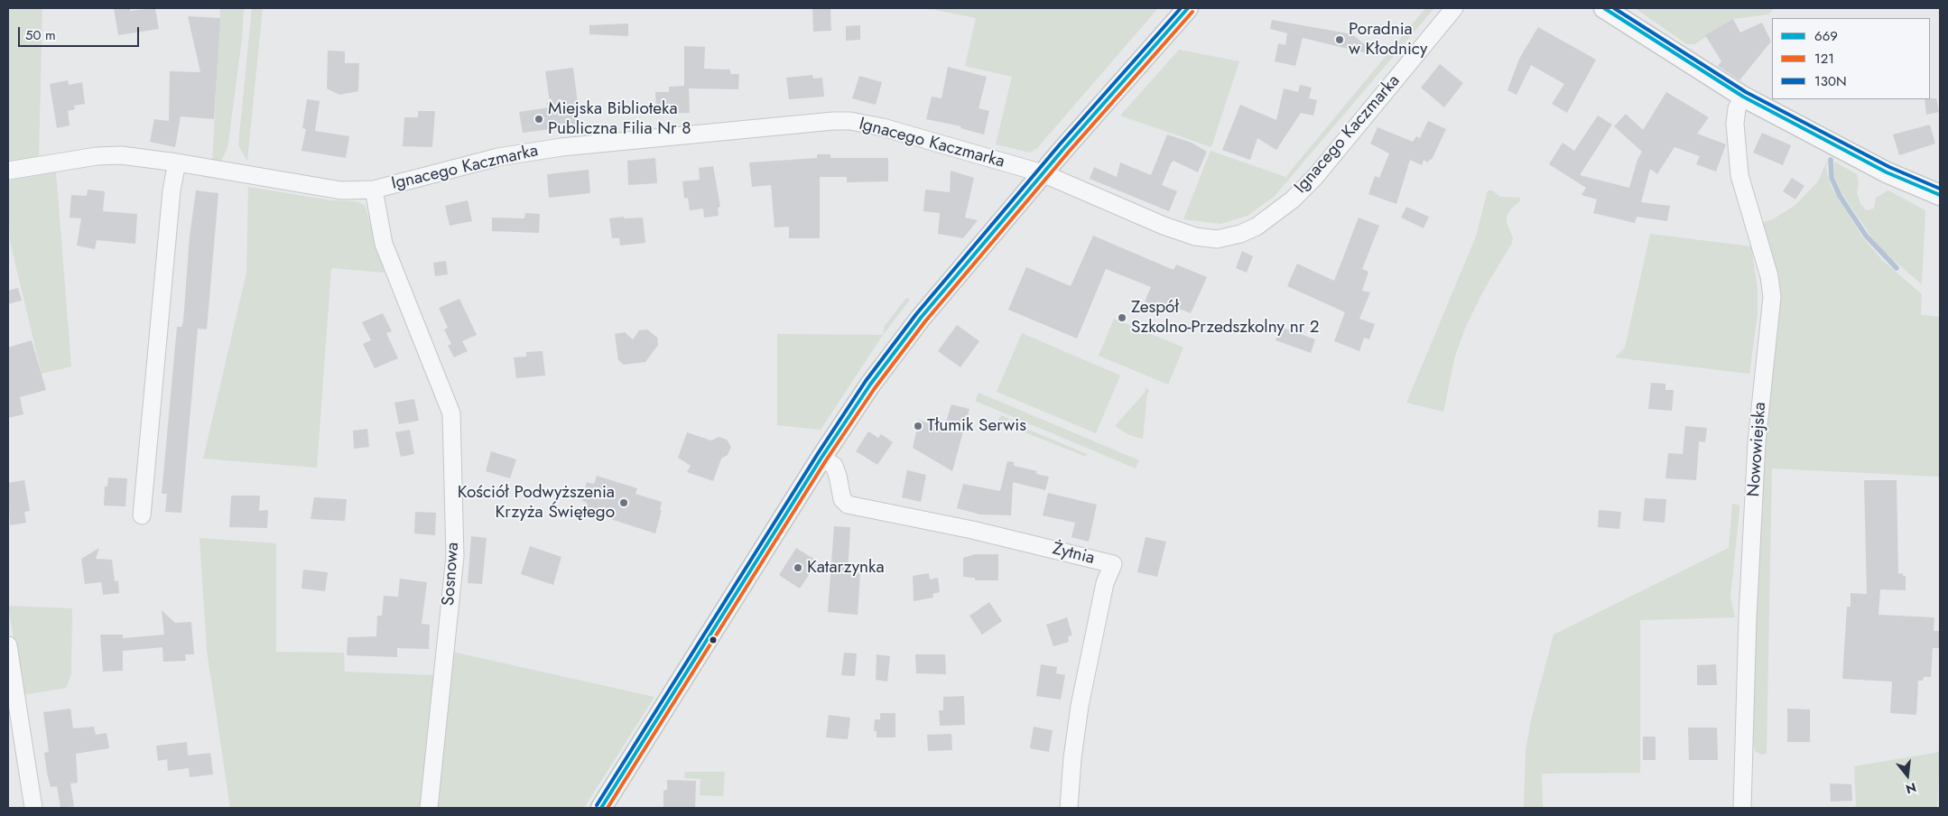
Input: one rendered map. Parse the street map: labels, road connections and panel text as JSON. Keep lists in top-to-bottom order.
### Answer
{
  "streets": {
    "street": [
      "Ignacego Kaczmarka",
      "Nowowiejska",
      "Żytnia",
      "Sosnowa"
    ]
  },
  "crossings": [
    ["Ignacego Kaczmarka", "Sosnowa"]
  ],
  "places": [
    "Poradnia w Kłodnicy",
    "Miejska Biblioteka Publiczna Filia Nr 8",
    "Zespół Szkolno-Przedszkolny nr 2",
    "Tłumik Serwis",
    "Kościół Podwyższenia Krzyża Świętego",
    "Katarzynka"
  ],
  "lines": ["transit line 669", "transit line 130N", "transit line 121"],
  "legend": ["669", "121", "130N"],
  "scale_bar": "50 m",
  "north": "bottom"
}
